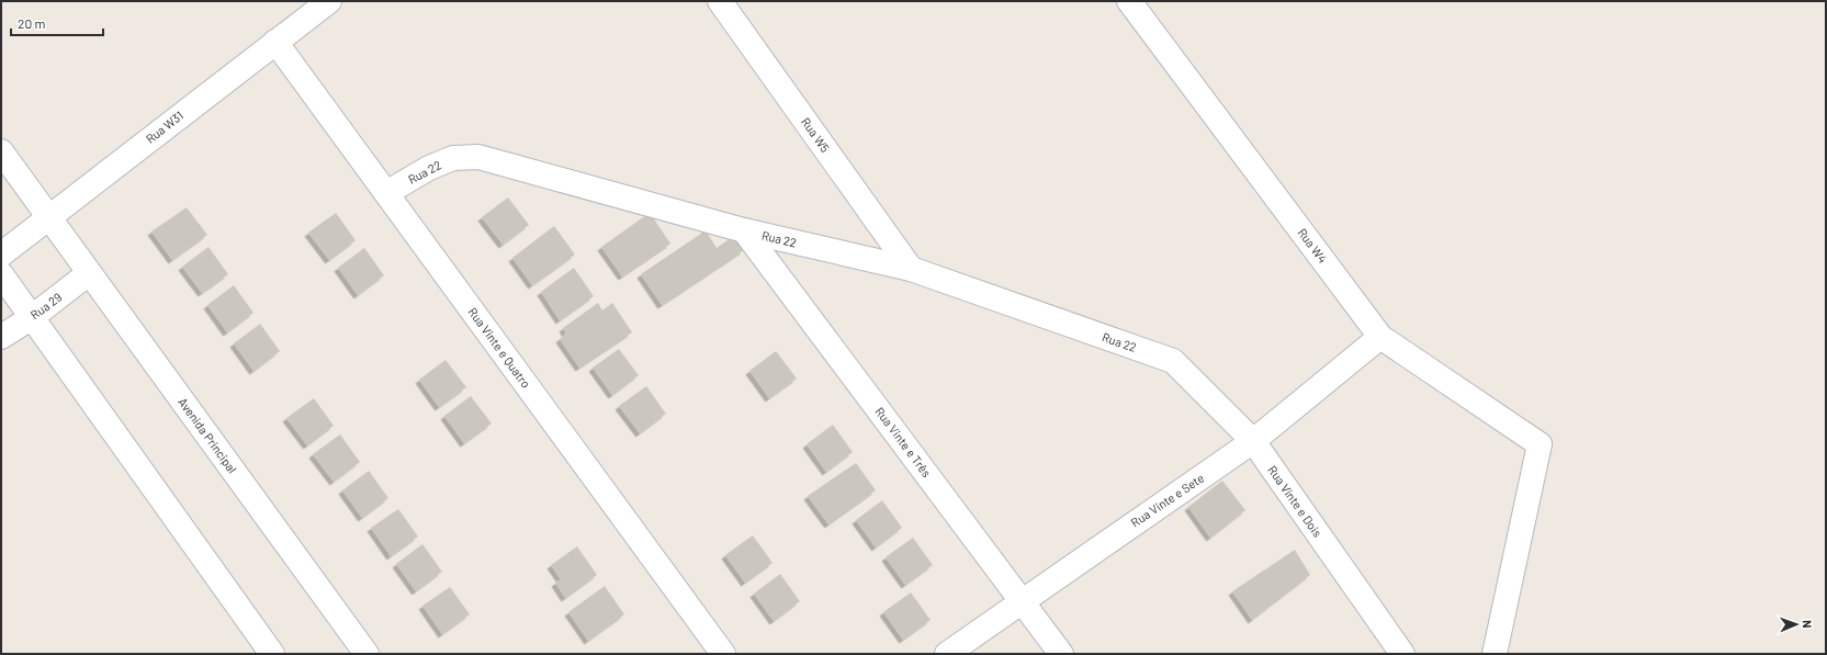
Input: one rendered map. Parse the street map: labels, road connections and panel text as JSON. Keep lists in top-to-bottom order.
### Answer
{
  "streets": {
    "street": [
      "Rua W31",
      "Rua W5",
      "Rua 22",
      "Rua W4",
      "Rua 29",
      "Rua Vinte e Quatro",
      "Avenida Principal",
      "Rua Vinte e Três",
      "Rua Vinte e Sete",
      "Rua Vinte e Dois"
    ]
  },
  "crossings": [
    ["Rua W31", "Rua Vinte e Quatro"],
    ["Rua W31", "Avenida Principal"],
    ["Rua W5", "Rua 22"],
    ["Rua 22", "Rua Vinte e Quatro"],
    ["Rua 22", "Rua Vinte e Três"],
    ["Rua 22", "Rua Vinte e Dois"],
    ["Rua W4", "Rua Vinte e Sete"],
    ["Rua 29", "Avenida Principal"],
    ["Rua Vinte e Três", "Rua Vinte e Sete"],
    ["Rua Vinte e Sete", "Rua Vinte e Dois"]
  ],
  "scale_bar": "20 m",
  "north": "right"
}
